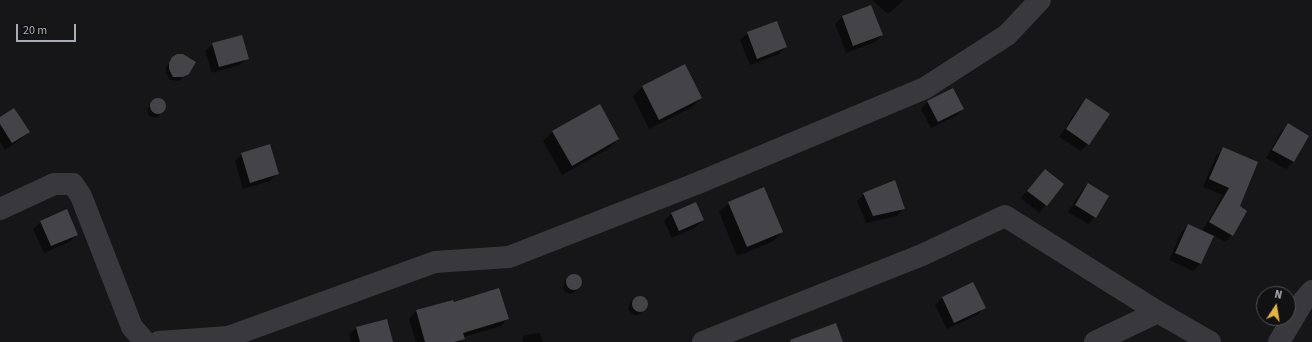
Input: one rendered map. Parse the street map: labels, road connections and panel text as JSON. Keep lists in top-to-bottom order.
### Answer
{
  "scale_bar": "20 m",
  "north": "top"
}
